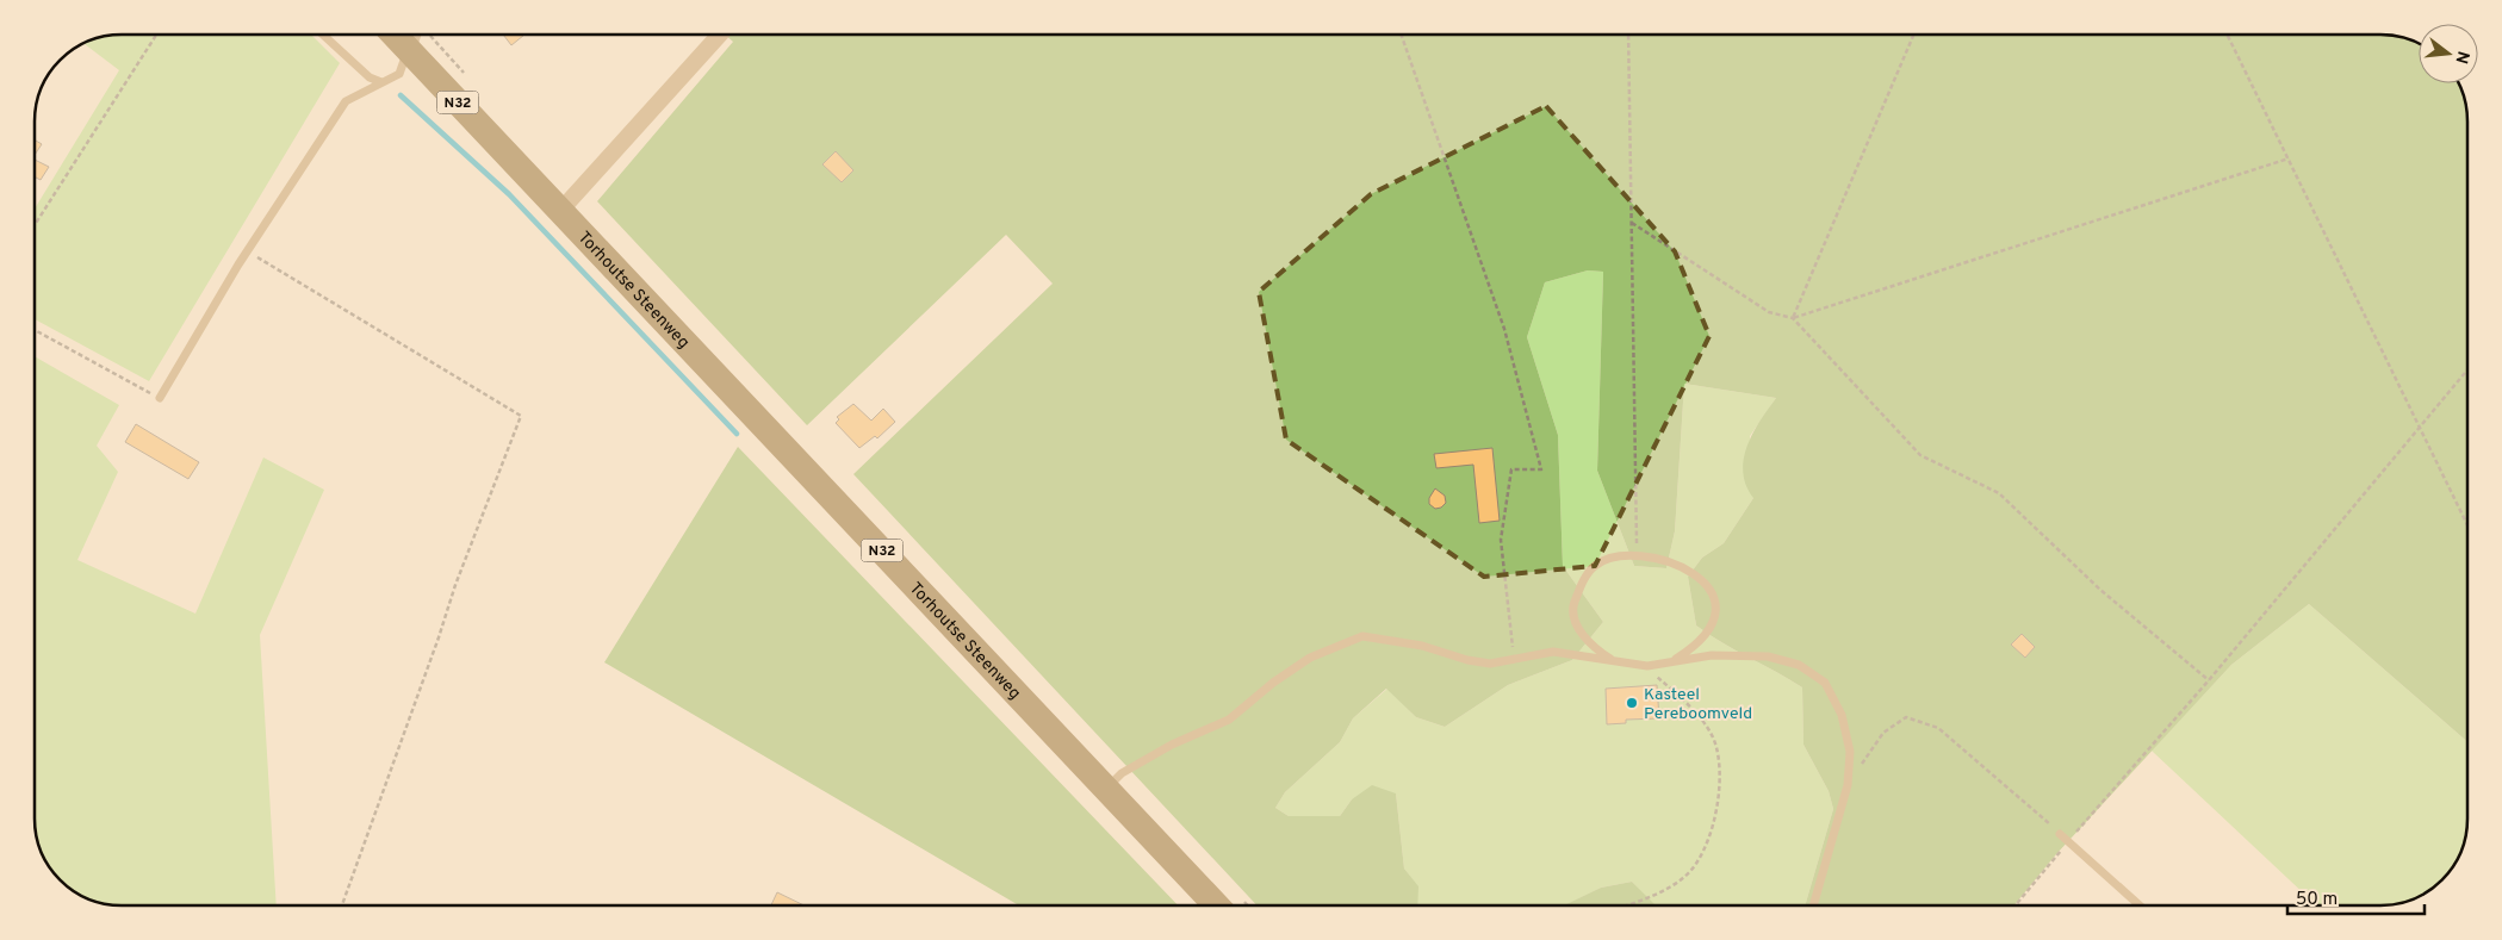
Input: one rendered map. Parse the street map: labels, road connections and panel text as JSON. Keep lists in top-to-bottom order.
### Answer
{
  "streets": {
    "main road": ["N32", "Torhoutse Steenweg"]
  },
  "places": ["Kasteel Pereboomveld"],
  "scale_bar": "50 m",
  "north": "right"
}
